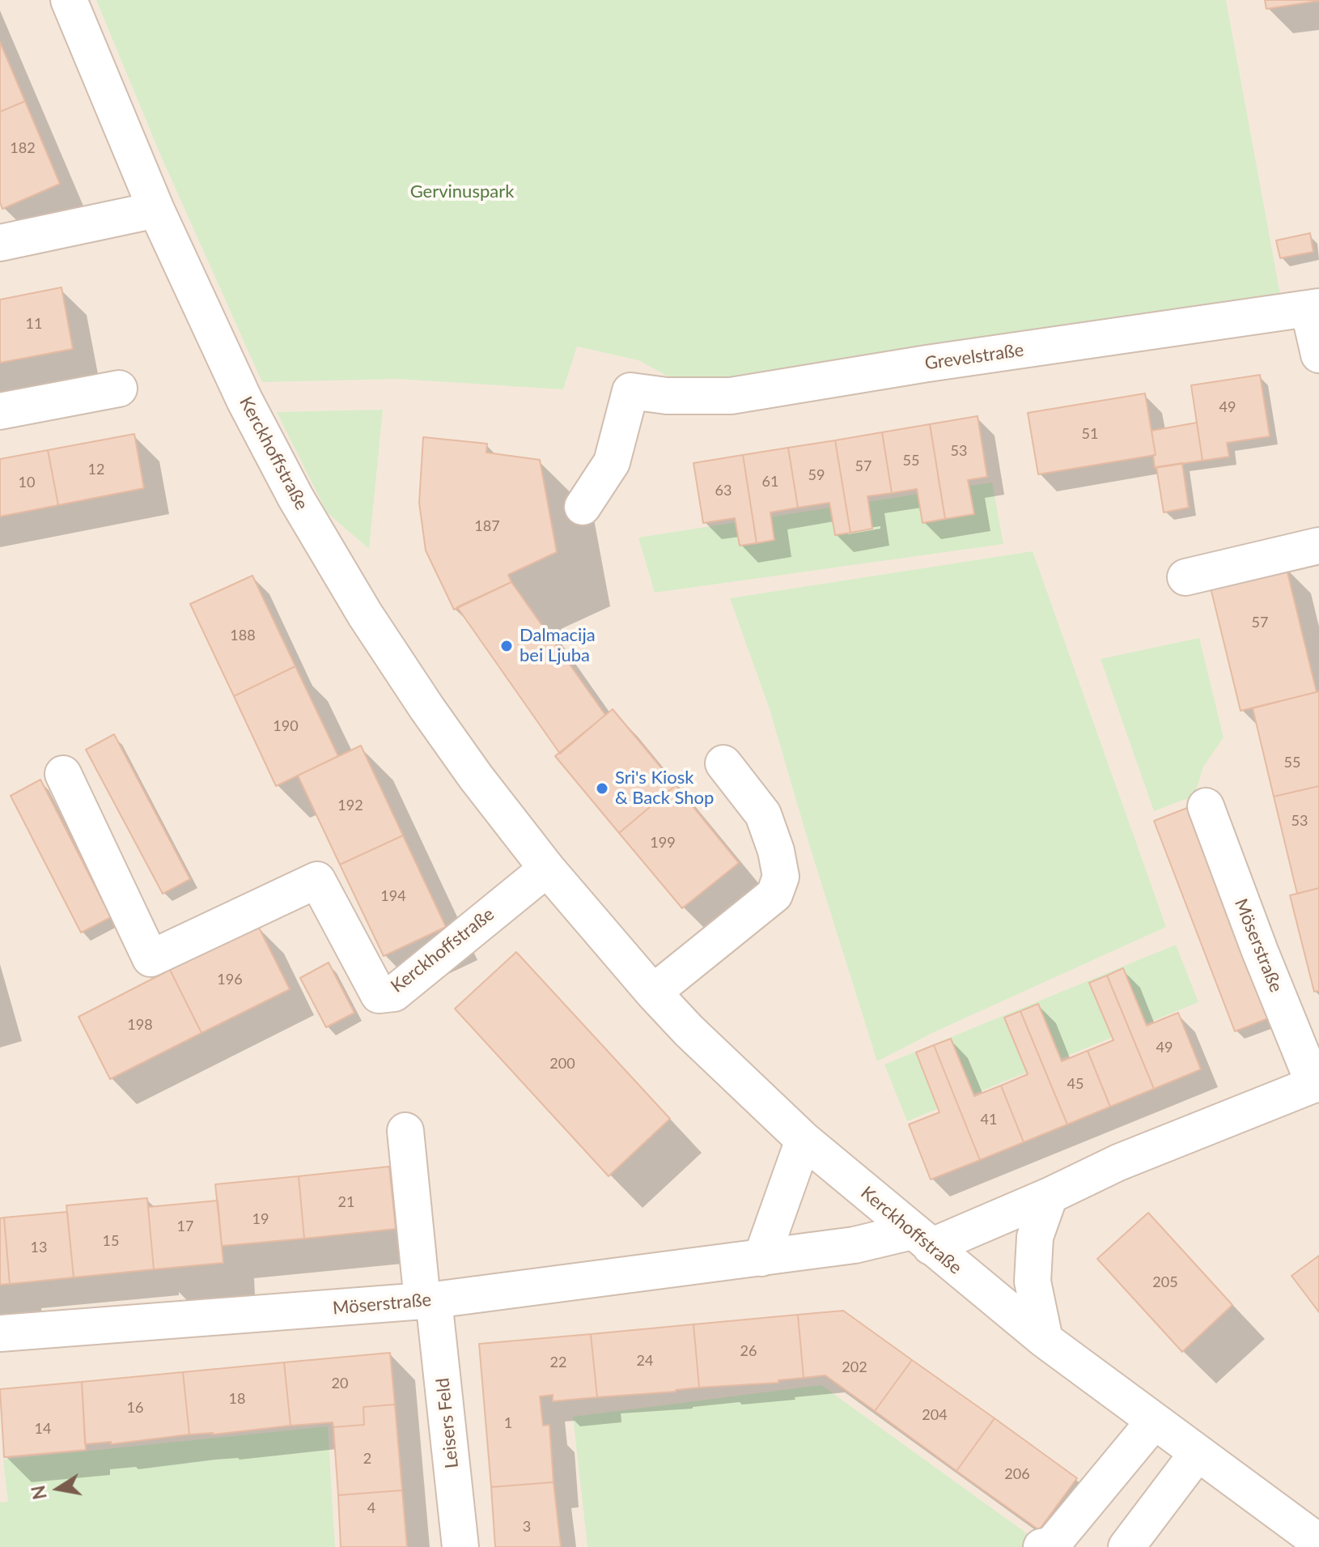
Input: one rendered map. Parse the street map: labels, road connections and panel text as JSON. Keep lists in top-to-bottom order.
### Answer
{
  "streets": {
    "street": [
      "Grevelstraße",
      "Kerckhoffstraße",
      "Möserstraße",
      "Leisers Feld"
    ]
  },
  "crossings": [
    ["Kerckhoffstraße", "Möserstraße"],
    ["Möserstraße", "Leisers Feld"]
  ],
  "parks": ["Gervinuspark"],
  "places": ["Dalmacija bei Ljuba", "Sri's Kiosk & Back Shop"],
  "house_numbers": [
    "182",
    "11",
    "49",
    "51",
    "53",
    "55",
    "57",
    "12",
    "59",
    "61",
    "10",
    "63",
    "187",
    "57",
    "188",
    "190",
    "55",
    "192",
    "53",
    "199",
    "194",
    "196",
    "198",
    "49",
    "200",
    "45",
    "41",
    "21",
    "19",
    "17",
    "15",
    "13",
    "205",
    "26",
    "24",
    "22",
    "202",
    "20",
    "18",
    "16",
    "204",
    "1",
    "14",
    "2",
    "206",
    "4",
    "3"
  ],
  "north": "left"
}
